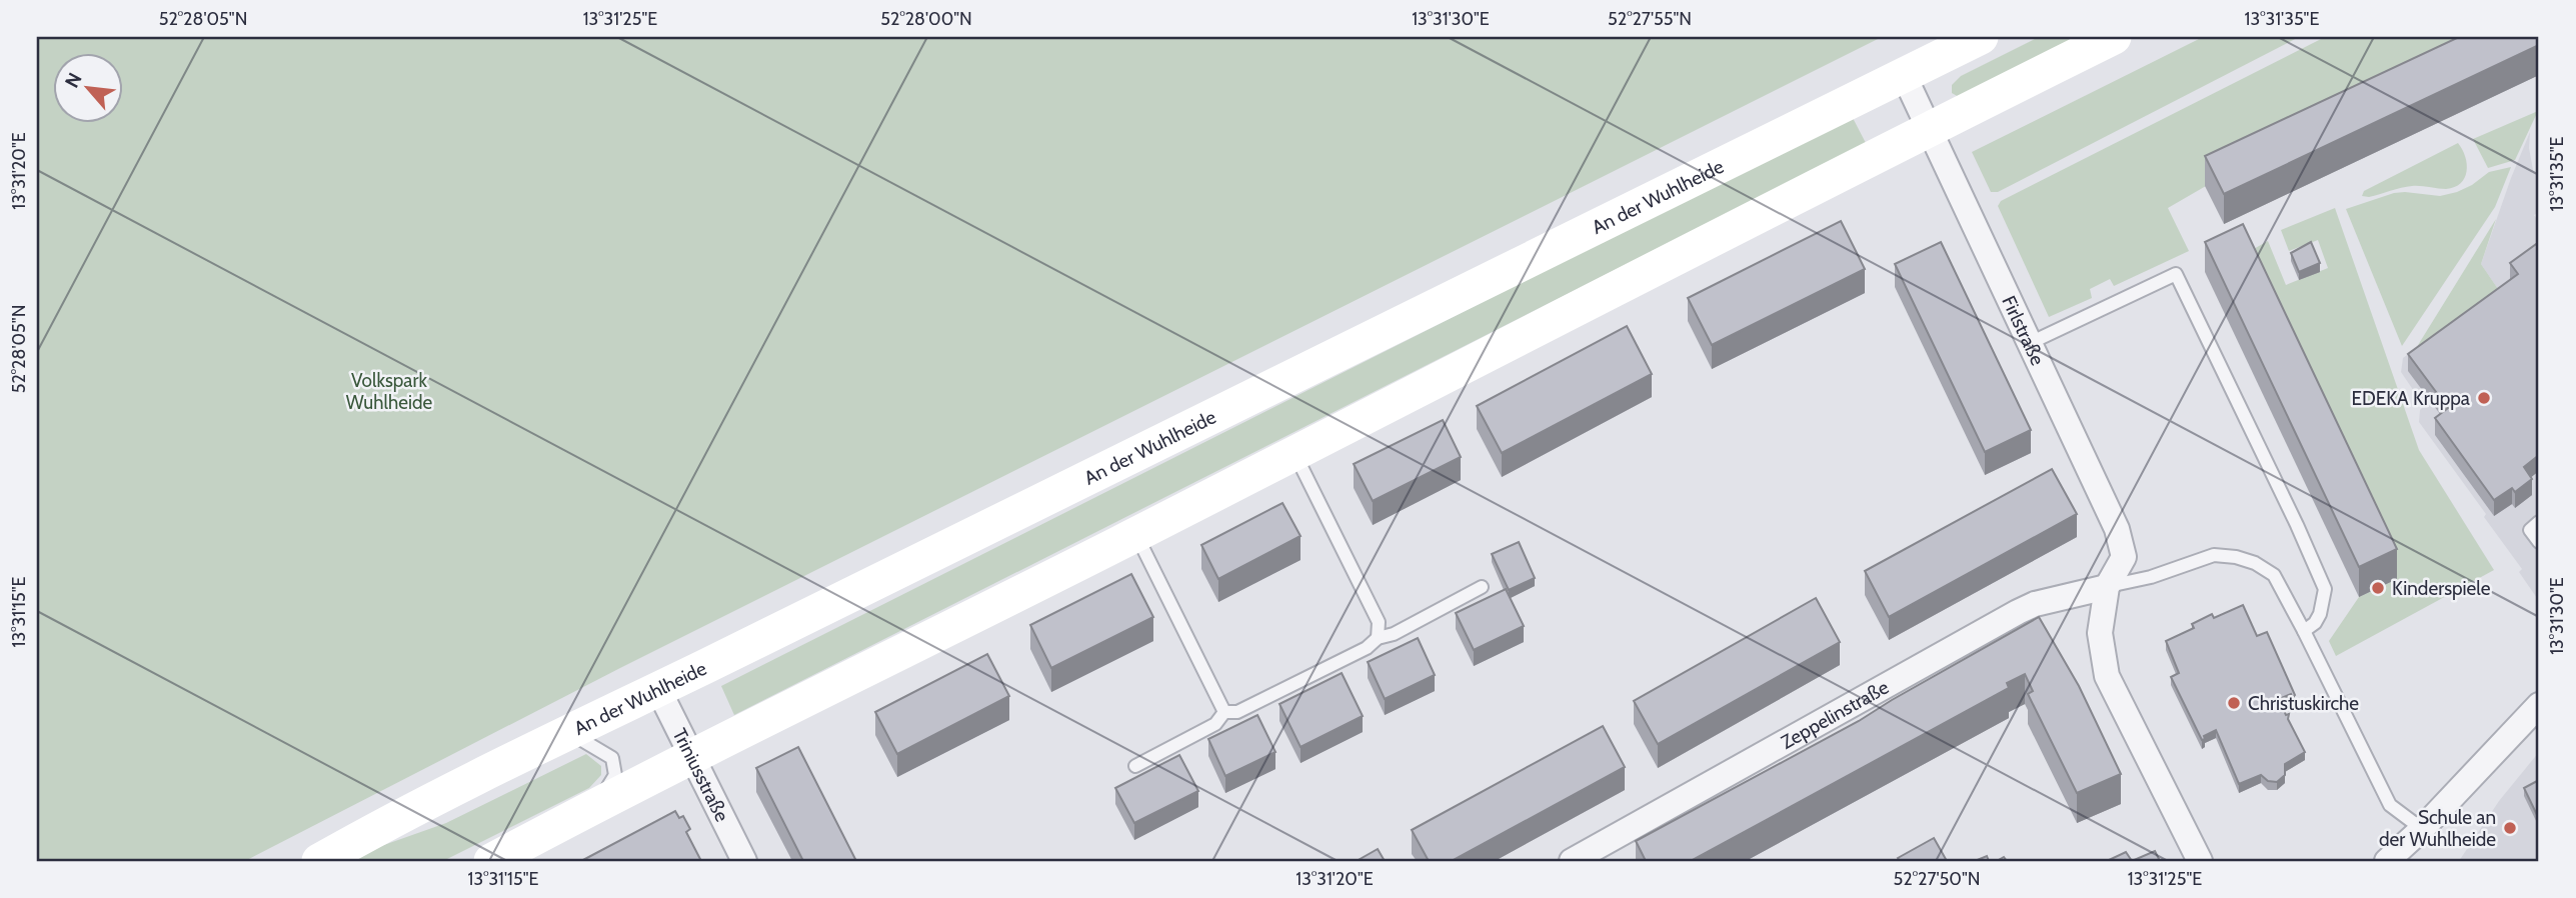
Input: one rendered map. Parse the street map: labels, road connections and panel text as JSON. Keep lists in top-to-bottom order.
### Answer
{
  "streets": {
    "main road": ["An der Wuhlheide"],
    "street": ["Firlstraße", "Zeppelinstraße", "Triniusstraße"]
  },
  "crossings": [
    ["An der Wuhlheide", "Firlstraße"],
    ["An der Wuhlheide", "Triniusstraße"],
    ["Firlstraße", "Zeppelinstraße"]
  ],
  "parks": ["Volkspark Wuhlheide"],
  "places": [
    "EDEKA Kruppa",
    "Kinderspiele",
    "Christuskirche",
    "Schule an der Wuhlheide"
  ],
  "north": "top left",
  "coordinates": [
    "52°28'05\"N",
    "13°31'25\"E",
    "52°28'00\"N",
    "13°31'30\"E",
    "52°27'55\"N",
    "13°31'35\"E",
    "13°31'20\"E",
    "13°31'15\"E",
    "52°27'50\"N"
  ]
}
